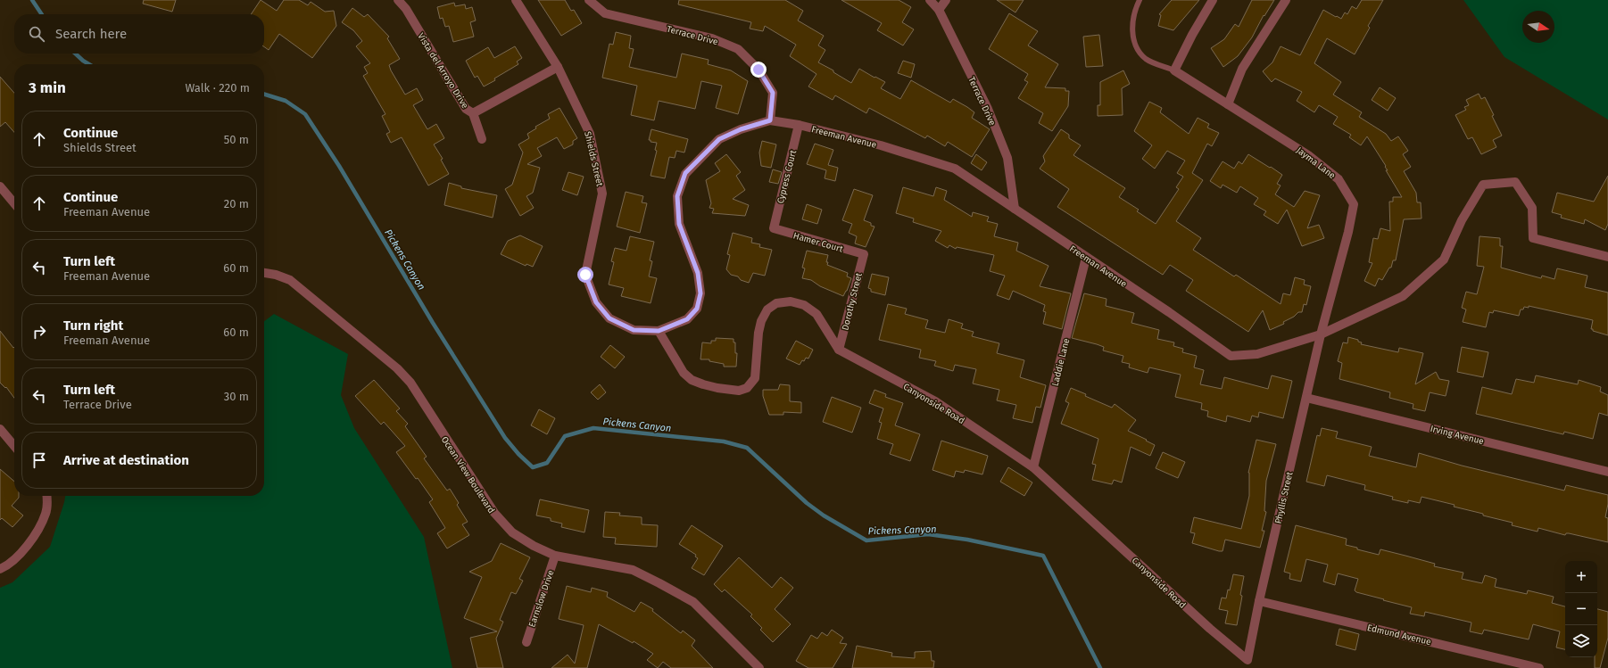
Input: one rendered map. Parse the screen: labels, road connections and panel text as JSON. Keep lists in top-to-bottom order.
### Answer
{
  "streets": {
    "street": [
      "Terrace Drive",
      "Vista del Arroyo Drive",
      "Freeman Avenue",
      "Shields Street",
      "Jayma Lane",
      "Cypress Court",
      "Hamer Court",
      "Dorothy Street",
      "Laddie Lane",
      "Canyonside Road",
      "Irving Avenue",
      "Ocean View Boulevard",
      "Phyllis Street",
      "Earnslow Drive",
      "Edmund Avenue"
    ]
  },
  "crossings": [
    ["Terrace Drive", "Freeman Avenue"],
    ["Vista del Arroyo Drive", "Shields Street"],
    ["Freeman Avenue", "Shields Street"],
    ["Freeman Avenue", "Jayma Lane"],
    ["Freeman Avenue", "Cypress Court"],
    ["Freeman Avenue", "Laddie Lane"],
    ["Freeman Avenue", "Canyonside Road"],
    ["Freeman Avenue", "Phyllis Street"],
    ["Shields Street", "Canyonside Road"],
    ["Jayma Lane", "Phyllis Street"],
    ["Cypress Court", "Hamer Court"],
    ["Hamer Court", "Dorothy Street"],
    ["Dorothy Street", "Canyonside Road"],
    ["Laddie Lane", "Canyonside Road"],
    ["Canyonside Road", "Phyllis Street"],
    ["Irving Avenue", "Phyllis Street"],
    ["Ocean View Boulevard", "Earnslow Drive"],
    ["Phyllis Street", "Edmund Avenue"]
  ],
  "water": ["Pickens Canyon"],
  "north": "right",
  "page": {
    "search": "Search here",
    "heading": ["3 min", "Walk · 220 m"],
    "list": [
      ["Continue", "Shields Street", "50 m"],
      ["Continue", "Freeman Avenue", "20 m"],
      ["Turn left", "Freeman Avenue", "60 m"],
      ["Turn right", "Freeman Avenue", "60 m"],
      ["Turn left", "Terrace Drive", "30 m"],
      "Arrive at destination"
    ],
    "map_buttons": ["+", "−"]
  }
}
